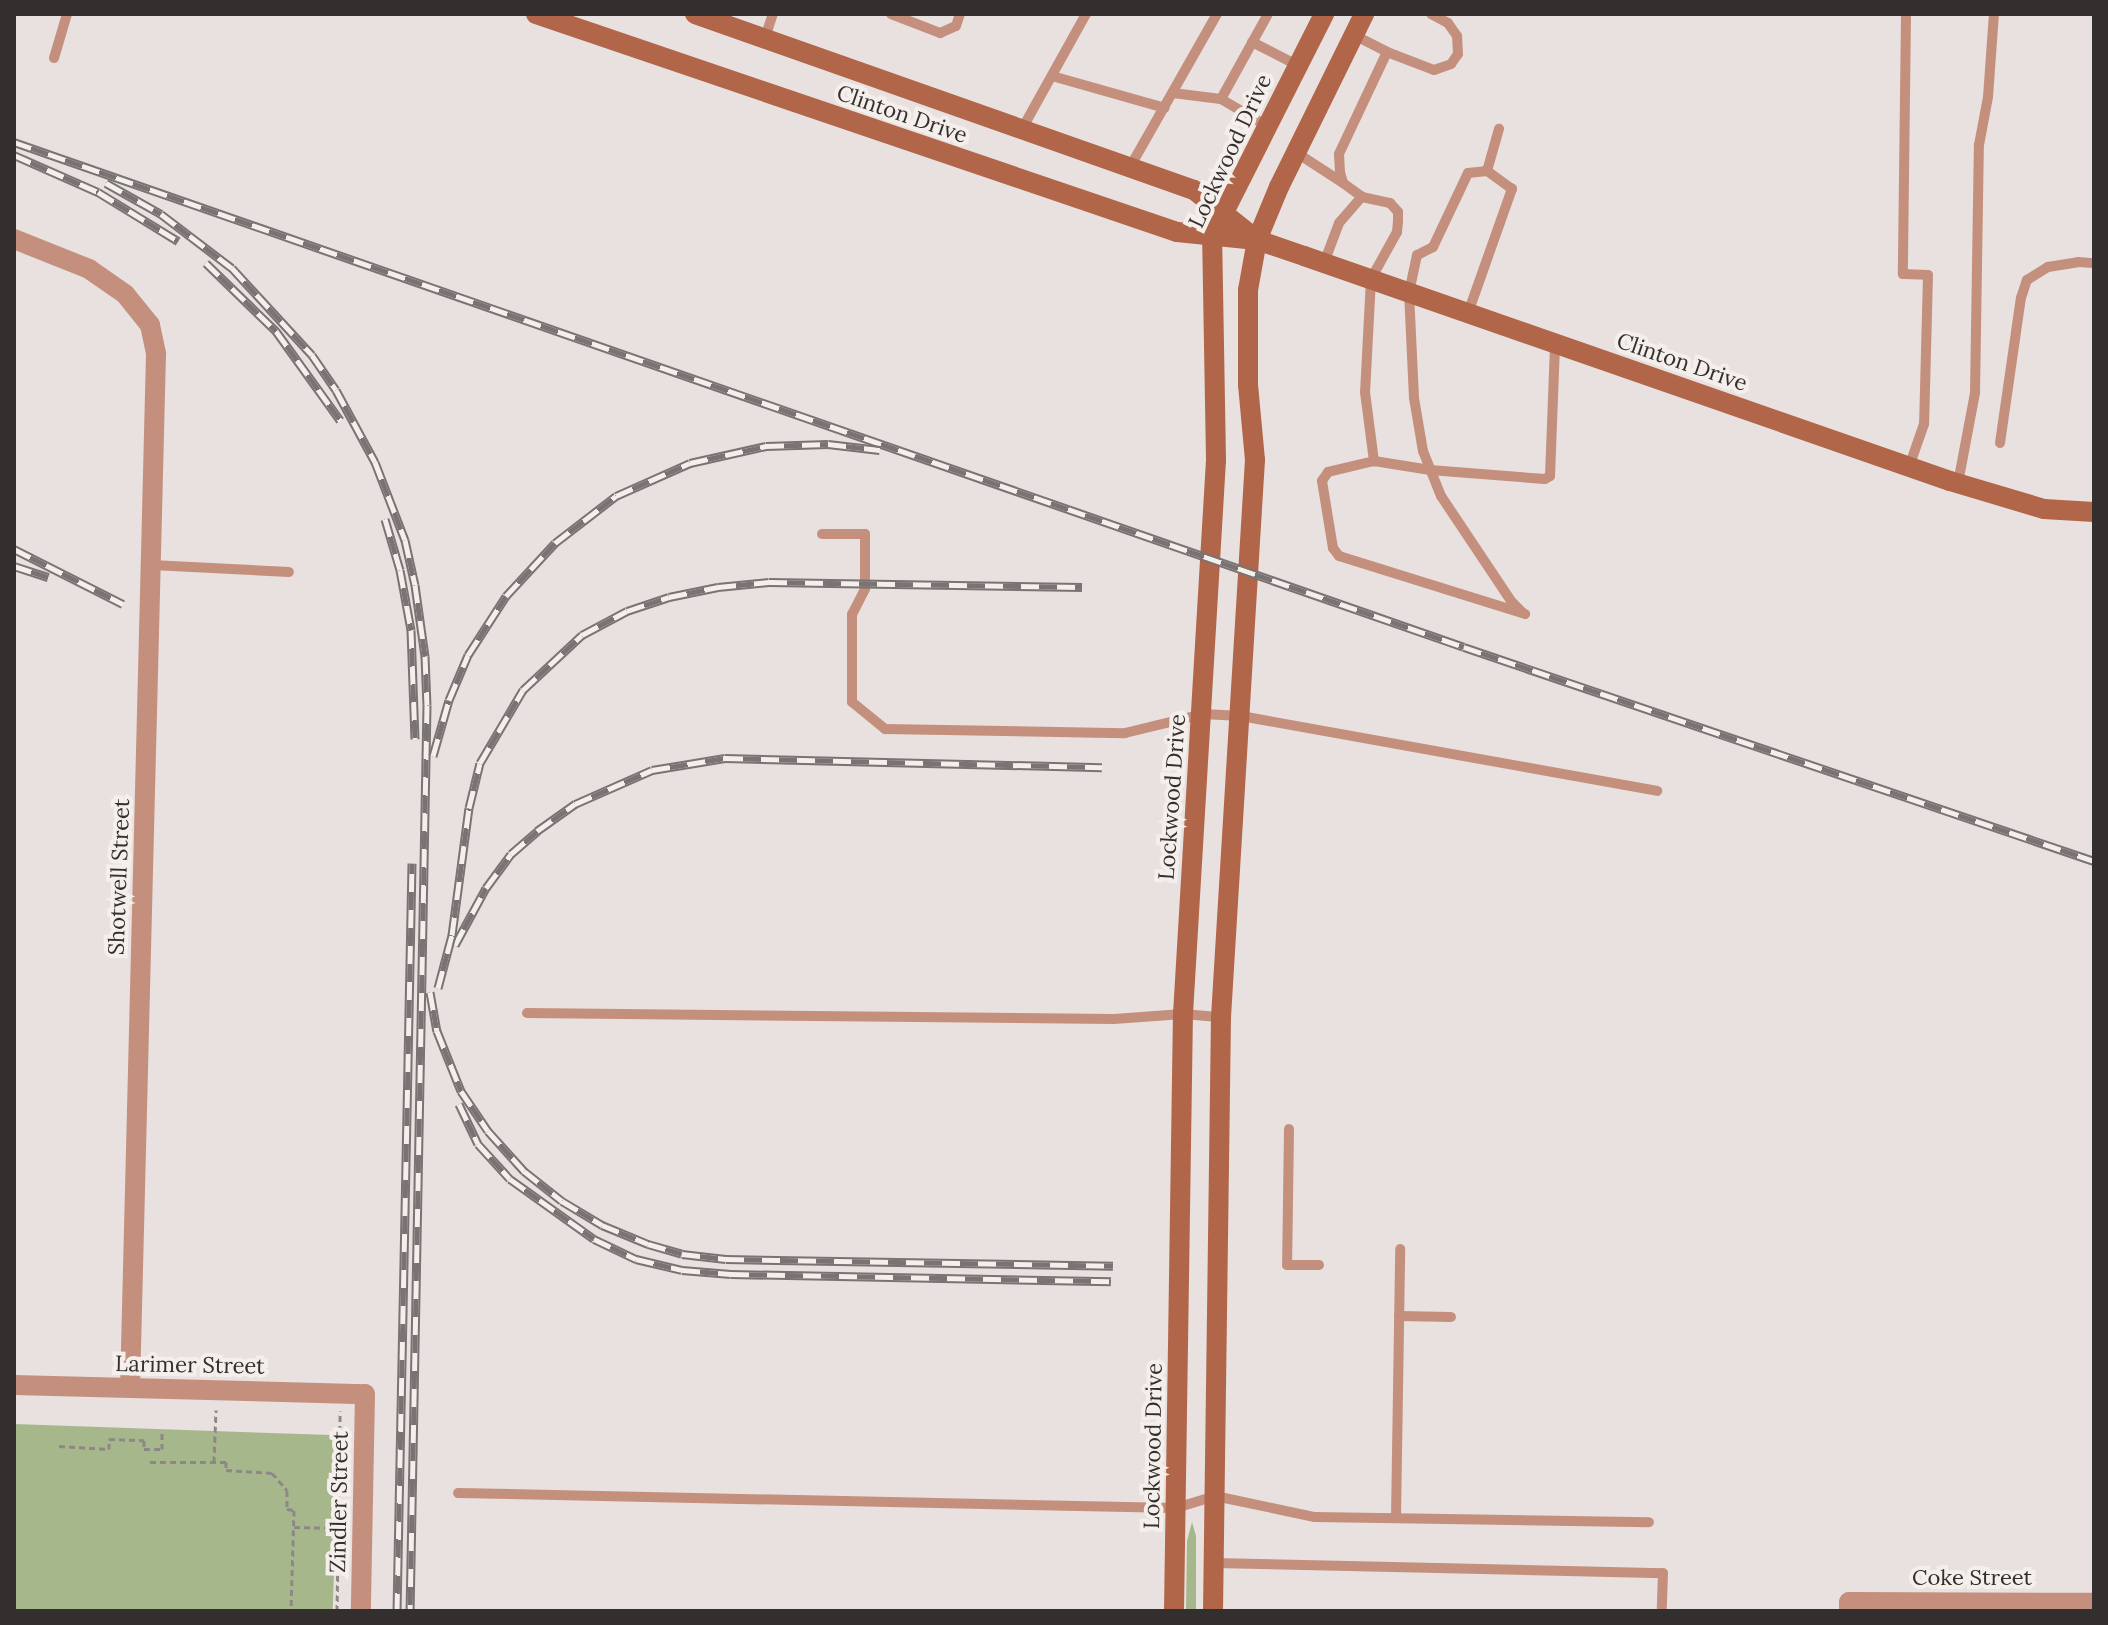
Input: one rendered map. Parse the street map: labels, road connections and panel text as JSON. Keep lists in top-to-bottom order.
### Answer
{
  "streets": {
    "main road": ["Clinton Drive", "Lockwood Drive"],
    "street": [
      "Shotwell Street",
      "Larimer Street",
      "Zindler Street",
      "Coke Street"
    ]
  },
  "crossings": [
    ["Clinton Drive", "Lockwood Drive"],
    ["Shotwell Street", "Larimer Street"],
    ["Larimer Street", "Zindler Street"]
  ]
}
